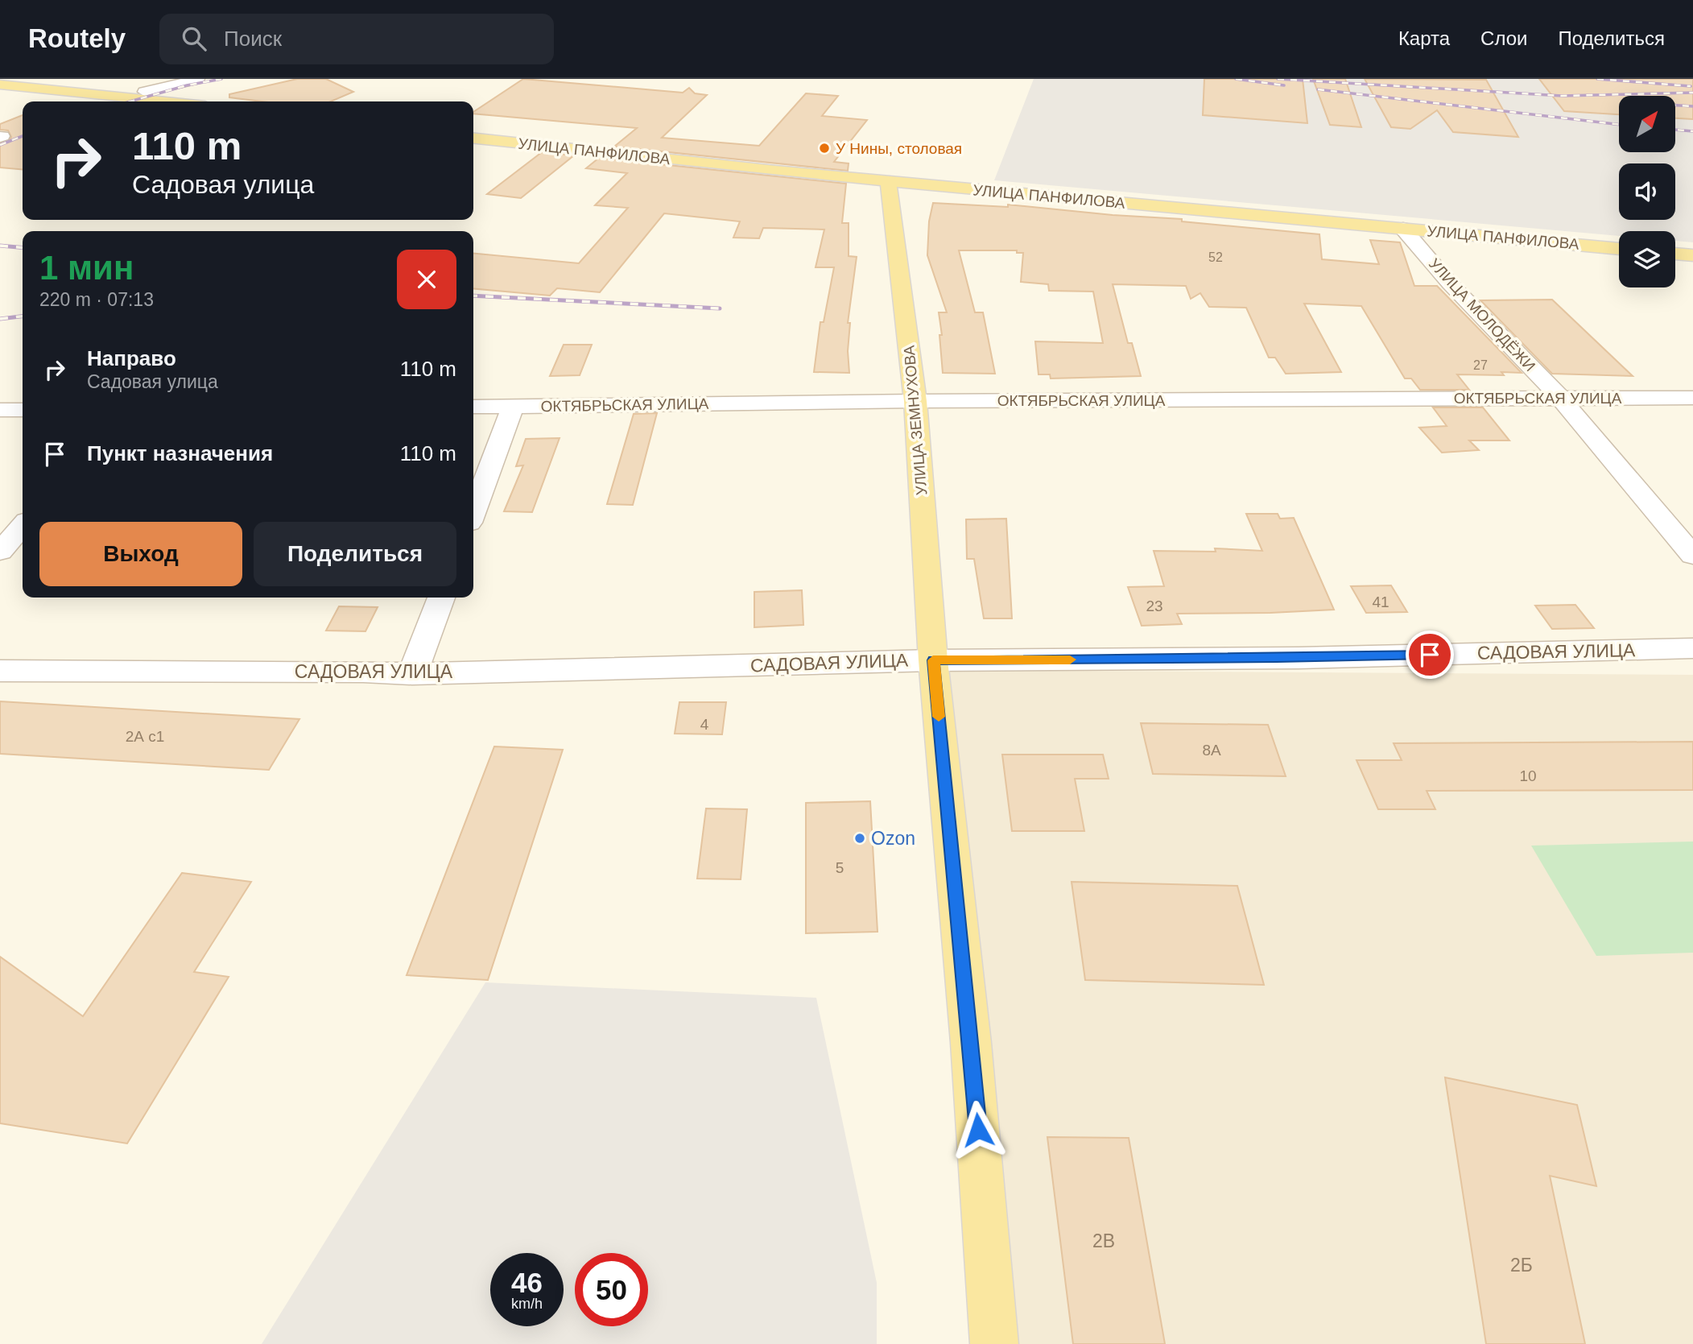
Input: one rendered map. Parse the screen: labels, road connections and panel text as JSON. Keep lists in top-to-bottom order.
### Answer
{
  "streets": {
    "main road": ["УЛИЦА ПАНФИЛОВА", "УЛИЦА ЗЕМНУХОВА"],
    "street": ["УЛИЦА МОЛОДЁЖИ", "ОКТЯБРЬСКАЯ УЛИЦА", "САДОВАЯ УЛИЦА"]
  },
  "crossings": [
    ["УЛИЦА ПАНФИЛОВА", "УЛИЦА МОЛОДЁЖИ"],
    ["УЛИЦА ПАНФИЛОВА", "УЛИЦА ЗЕМНУХОВА"],
    ["УЛИЦА МОЛОДЁЖИ", "ОКТЯБРЬСКАЯ УЛИЦА"],
    ["ОКТЯБРЬСКАЯ УЛИЦА", "УЛИЦА ЗЕМНУХОВА"],
    ["УЛИЦА ЗЕМНУХОВА", "САДОВАЯ УЛИЦА"]
  ],
  "places": ["У Нины, столовая", "Ozon"],
  "house_numbers": [
    "52",
    "27",
    "41",
    "23",
    "4",
    "2А с1",
    "8А",
    "10",
    "5",
    "2В",
    "2Б"
  ],
  "north": "top right",
  "page": {
    "header": "Routely",
    "search": "Поиск",
    "nav": ["Карта", "Слои", "Поделиться"],
    "turn": ["110 m", "Садовая улица"],
    "heading": ["1 мин", "220 m · 07:13"],
    "list": [
      {
        "name": "Направо",
        "note": "Садовая улица",
        "value": "110 m"
      },
      {
        "name": "Пункт назначения",
        "value": "110 m"
      }
    ],
    "buttons": ["Выход", "Поделиться"],
    "speed": "46 km/h",
    "limit": "50"
  }
}
